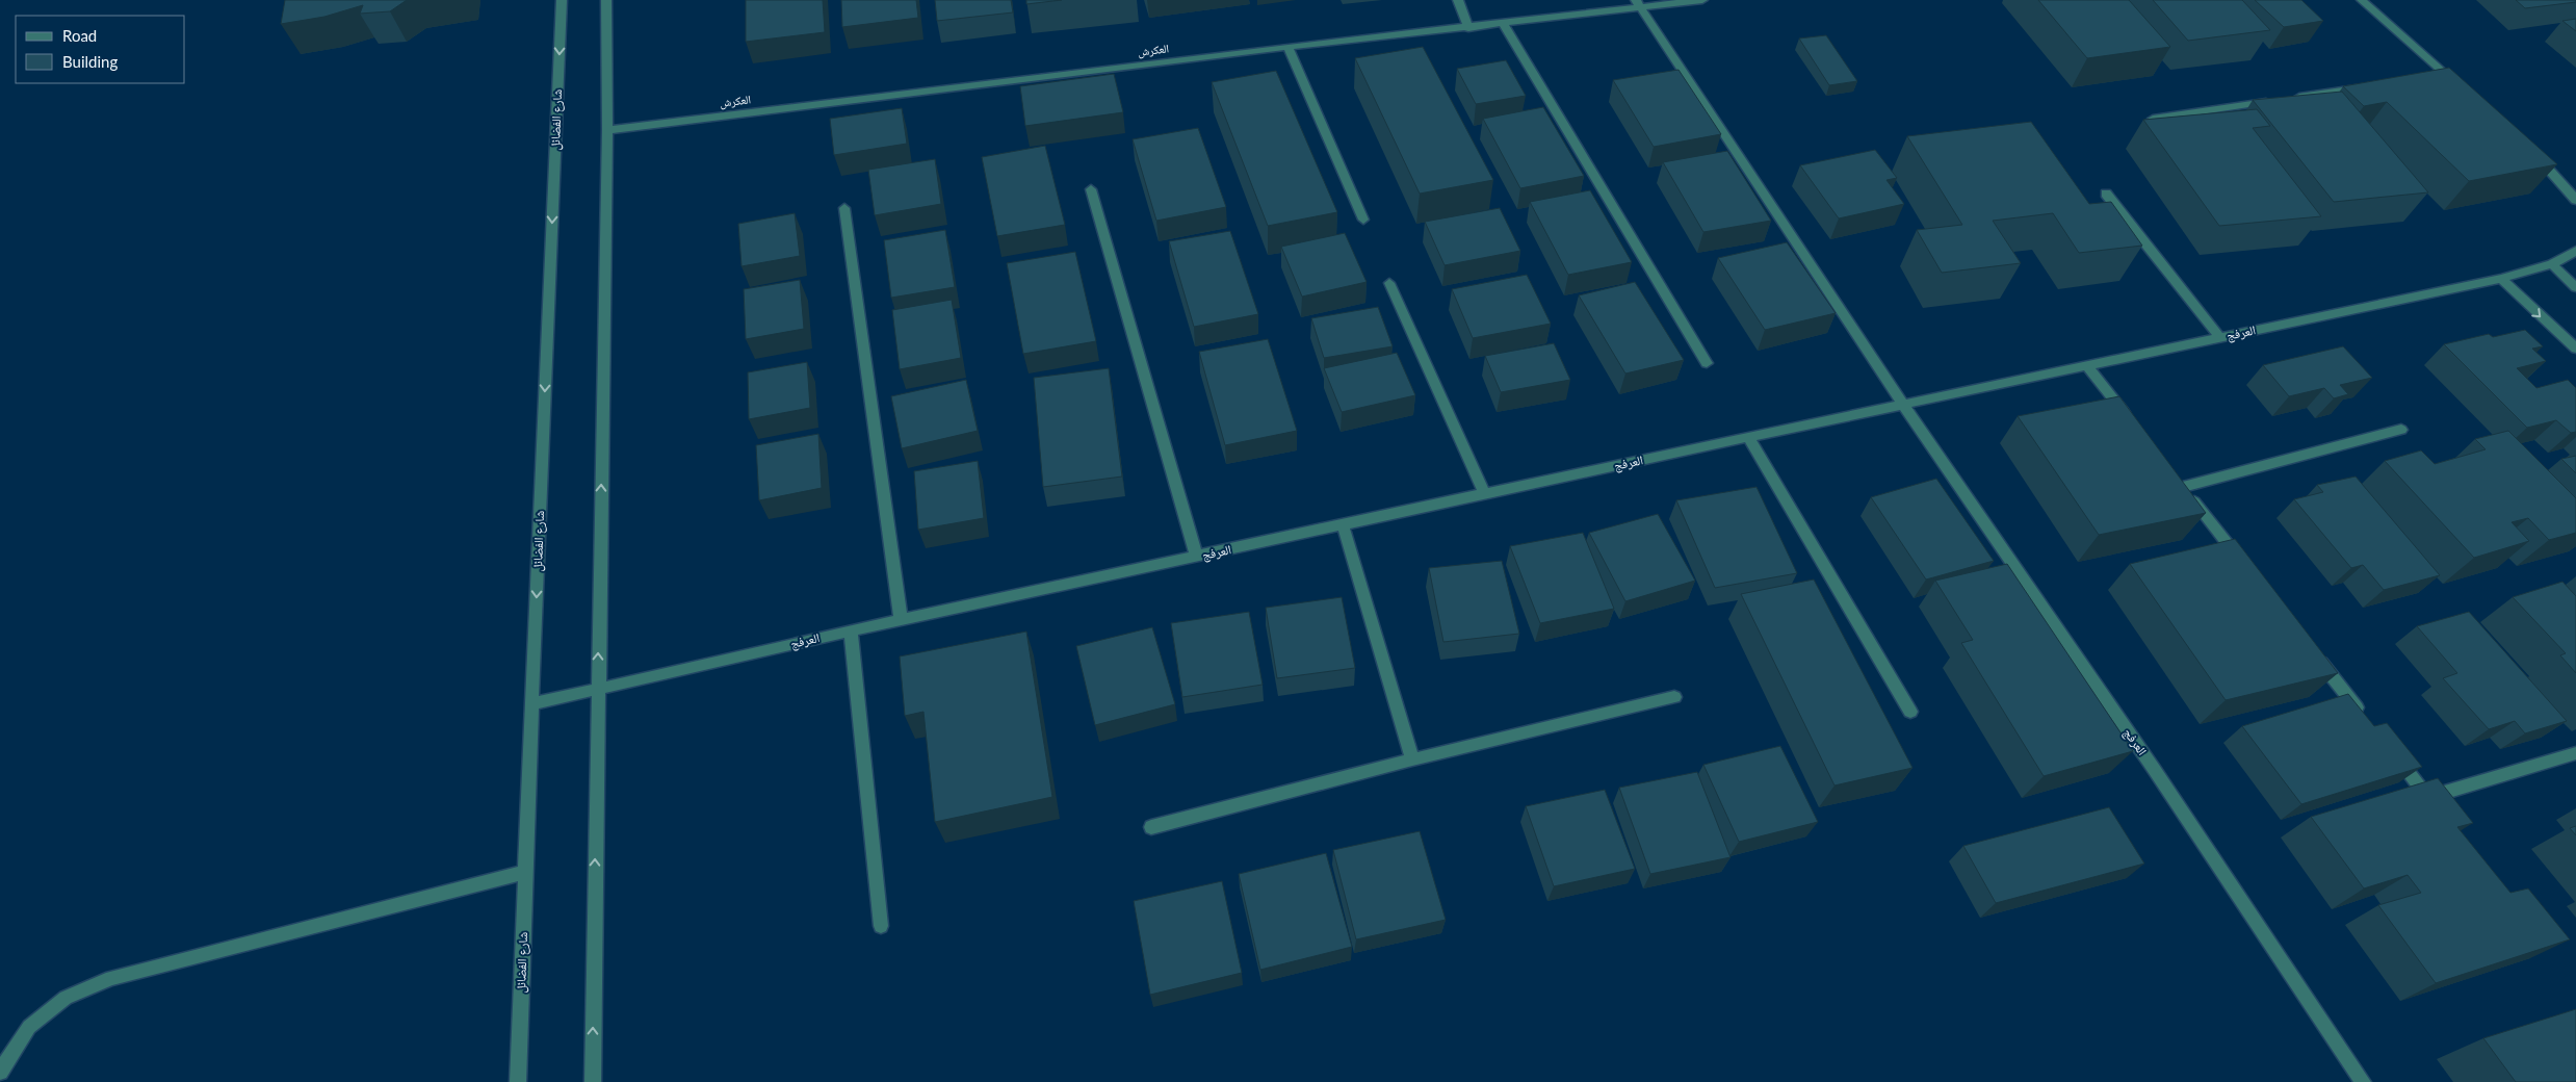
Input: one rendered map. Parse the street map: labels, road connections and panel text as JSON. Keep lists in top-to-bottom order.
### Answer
{
  "streets": {
    "street": ["العكرش", "شارع الفضائل", "العرفج"]
  },
  "crossings": [
    ["شارع الفضائل", "العرفج"]
  ],
  "legend": ["Road", "Building"]
}
